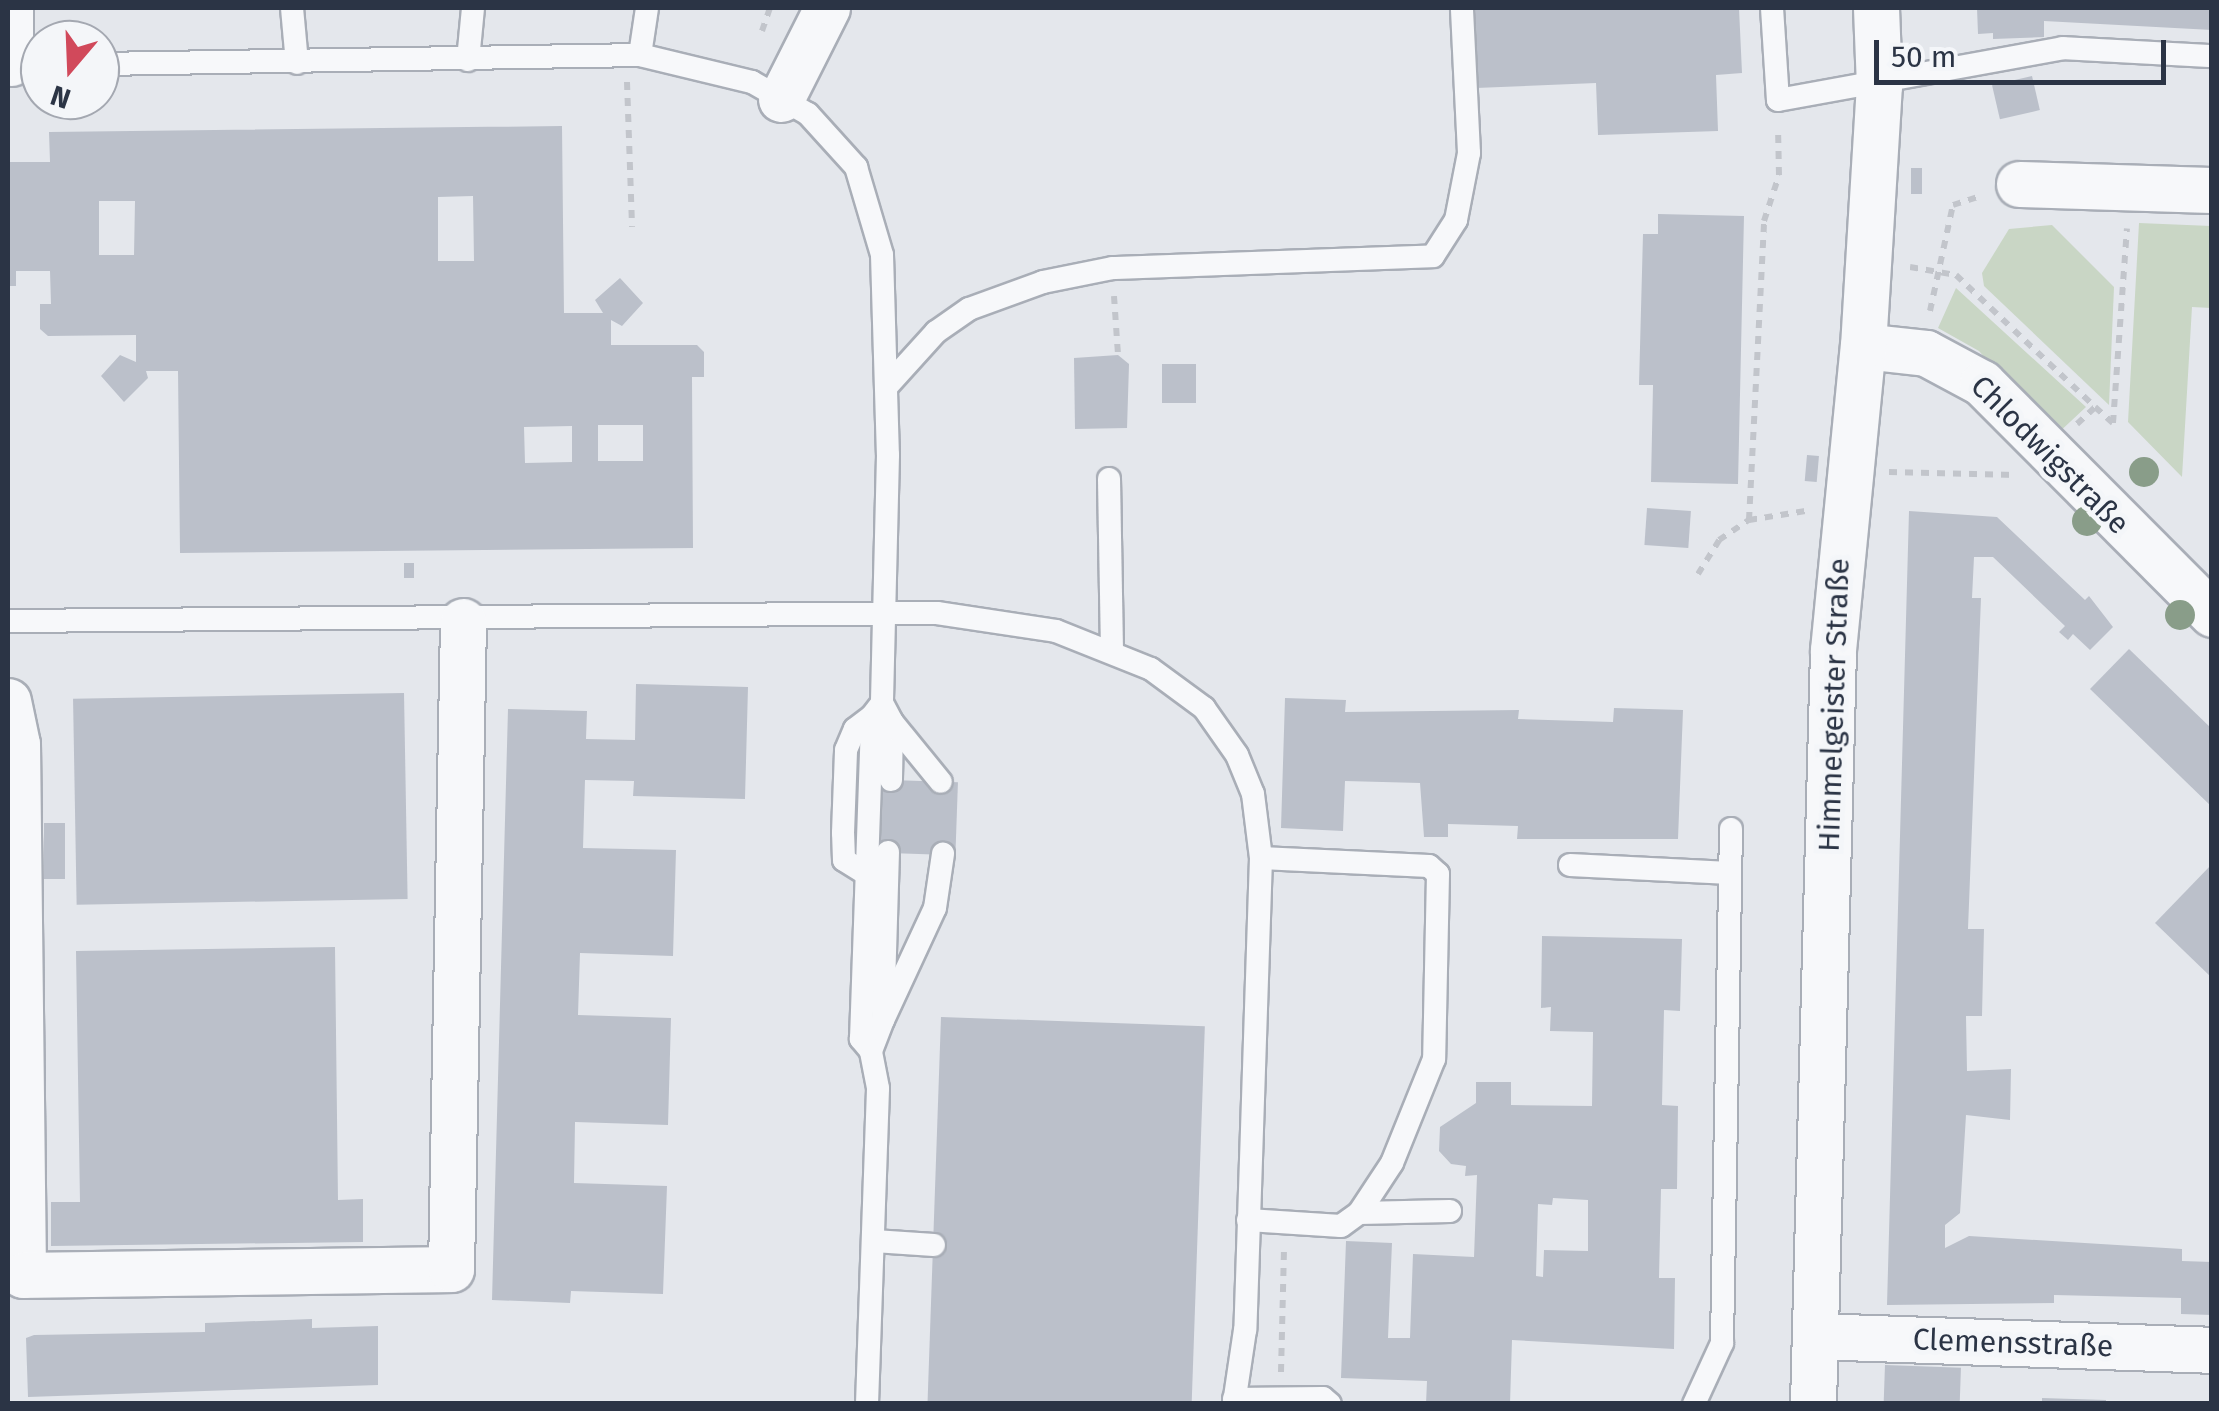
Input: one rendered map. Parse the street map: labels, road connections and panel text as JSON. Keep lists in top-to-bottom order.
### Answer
{
  "streets": {
    "street": ["Chlodwigstraße", "Himmelgeister Straße", "Clemensstraße"]
  },
  "crossings": [
    ["Chlodwigstraße", "Himmelgeister Straße"],
    ["Himmelgeister Straße", "Clemensstraße"]
  ],
  "scale_bar": "50 m",
  "north": "bottom"
}
